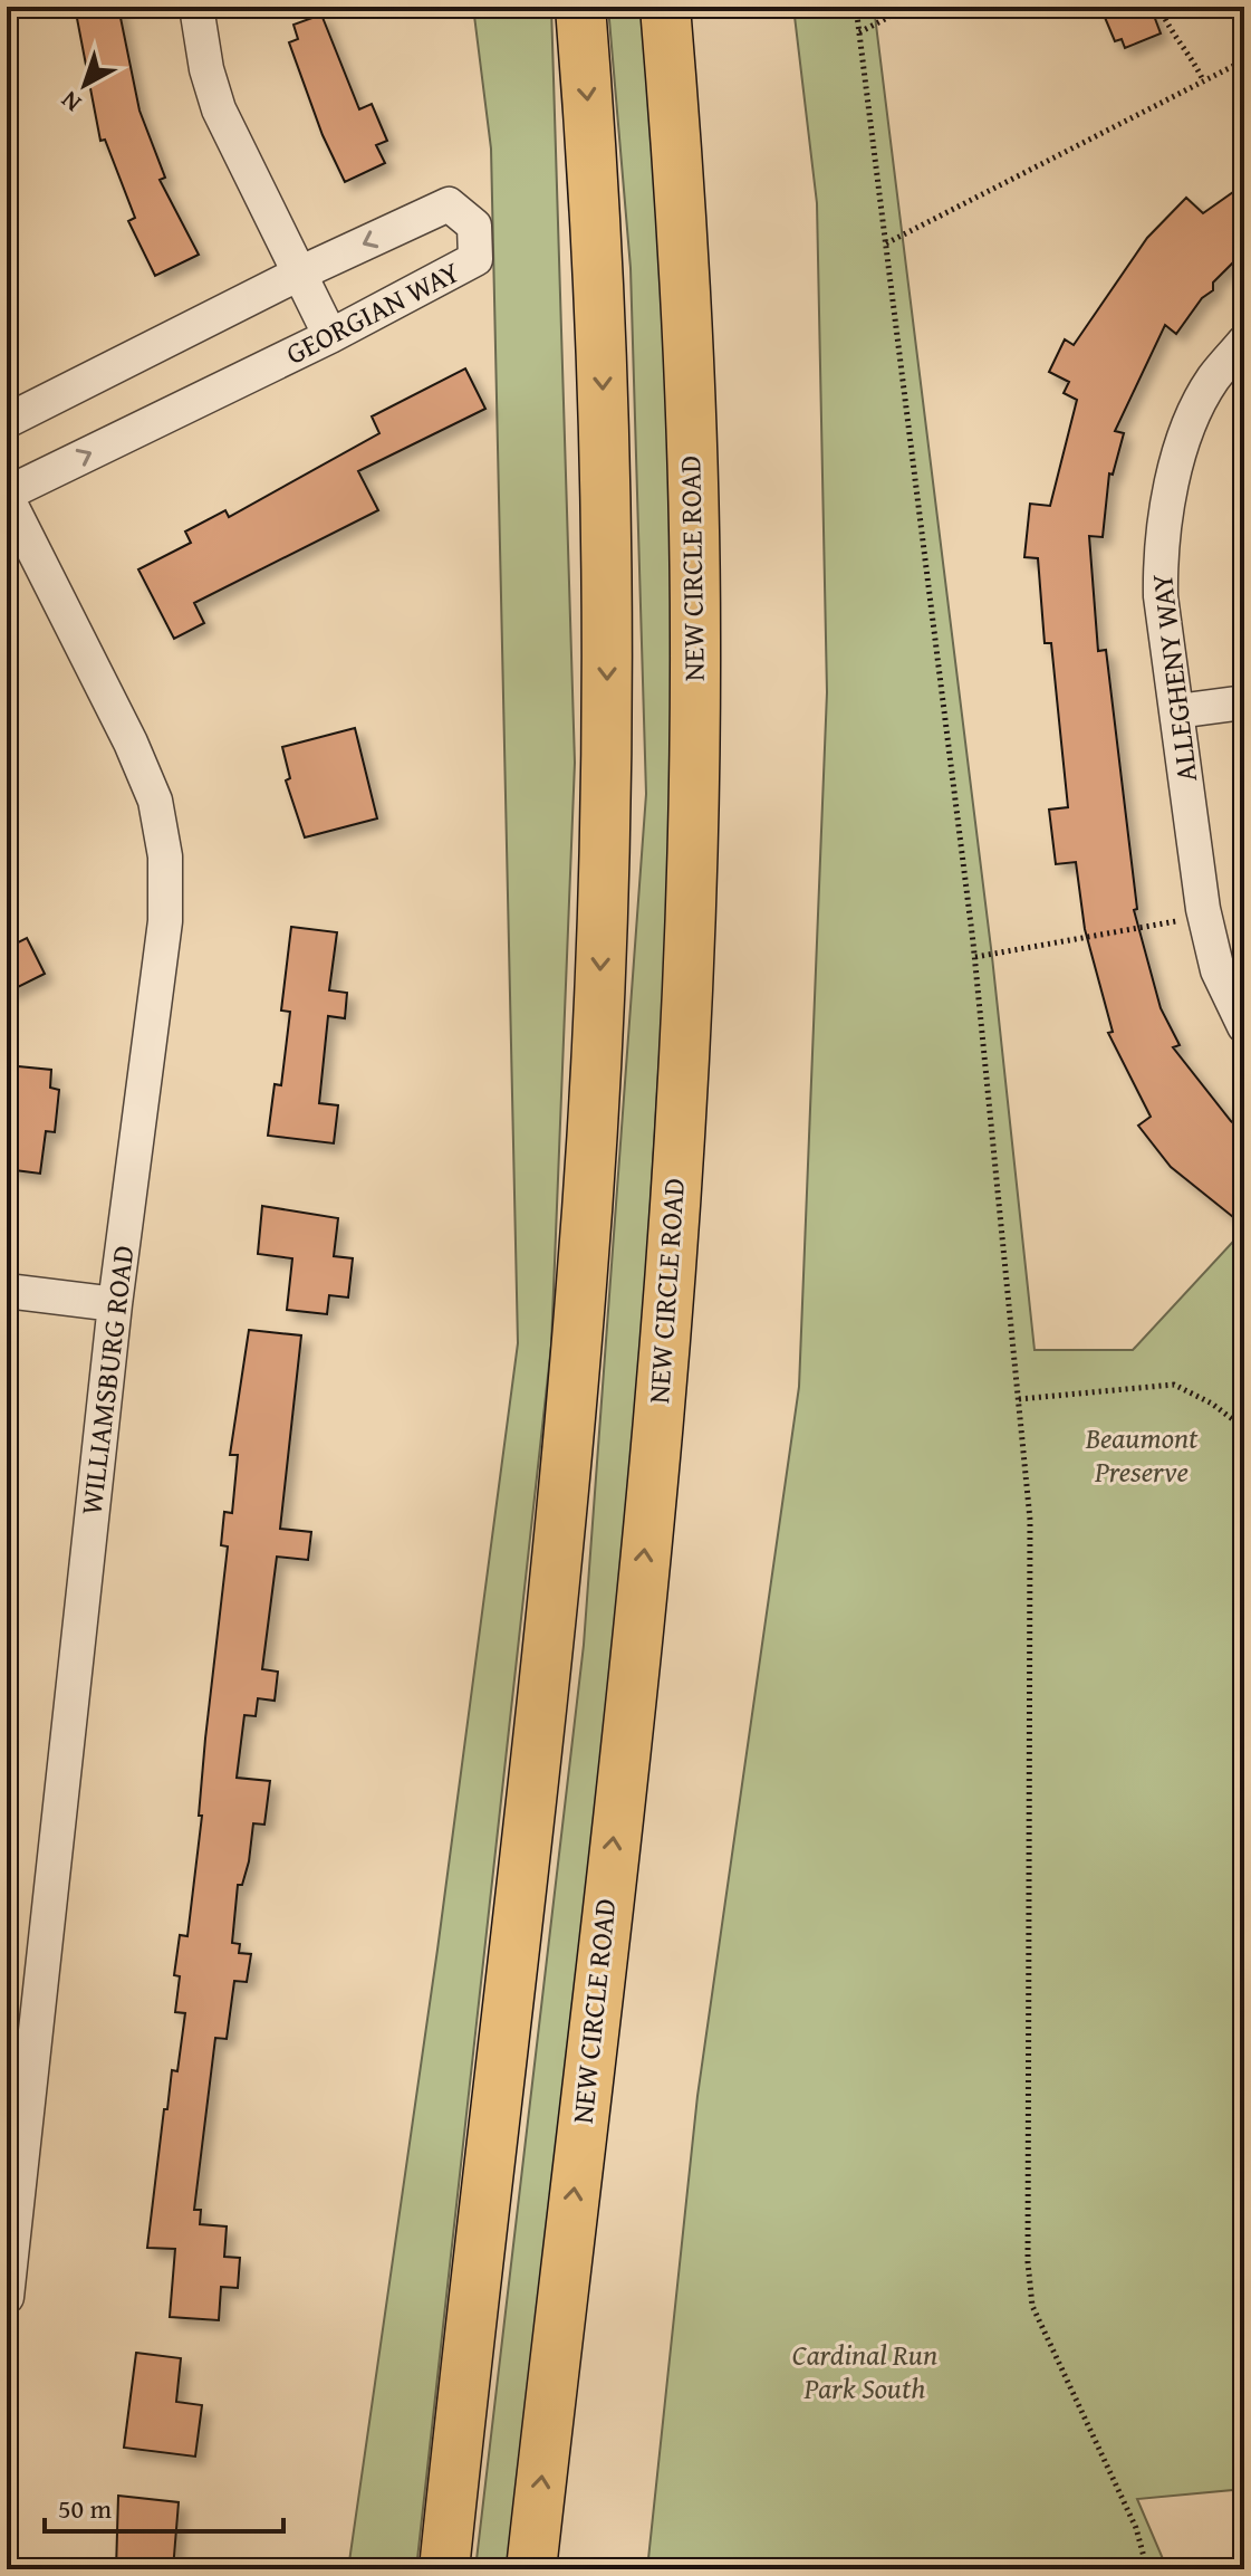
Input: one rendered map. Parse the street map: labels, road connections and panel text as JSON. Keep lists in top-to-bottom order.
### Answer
{
  "streets": {
    "highway": ["NEW CIRCLE ROAD"],
    "street": ["GEORGIAN WAY", "ALLEGHENY WAY", "WILLIAMSBURG ROAD"]
  },
  "crossings": [
    ["GEORGIAN WAY", "WILLIAMSBURG ROAD"]
  ],
  "parks": ["Beaumont Preserve", "Cardinal Run Park South"],
  "scale_bar": "50 m",
  "north": "bottom left"
}
